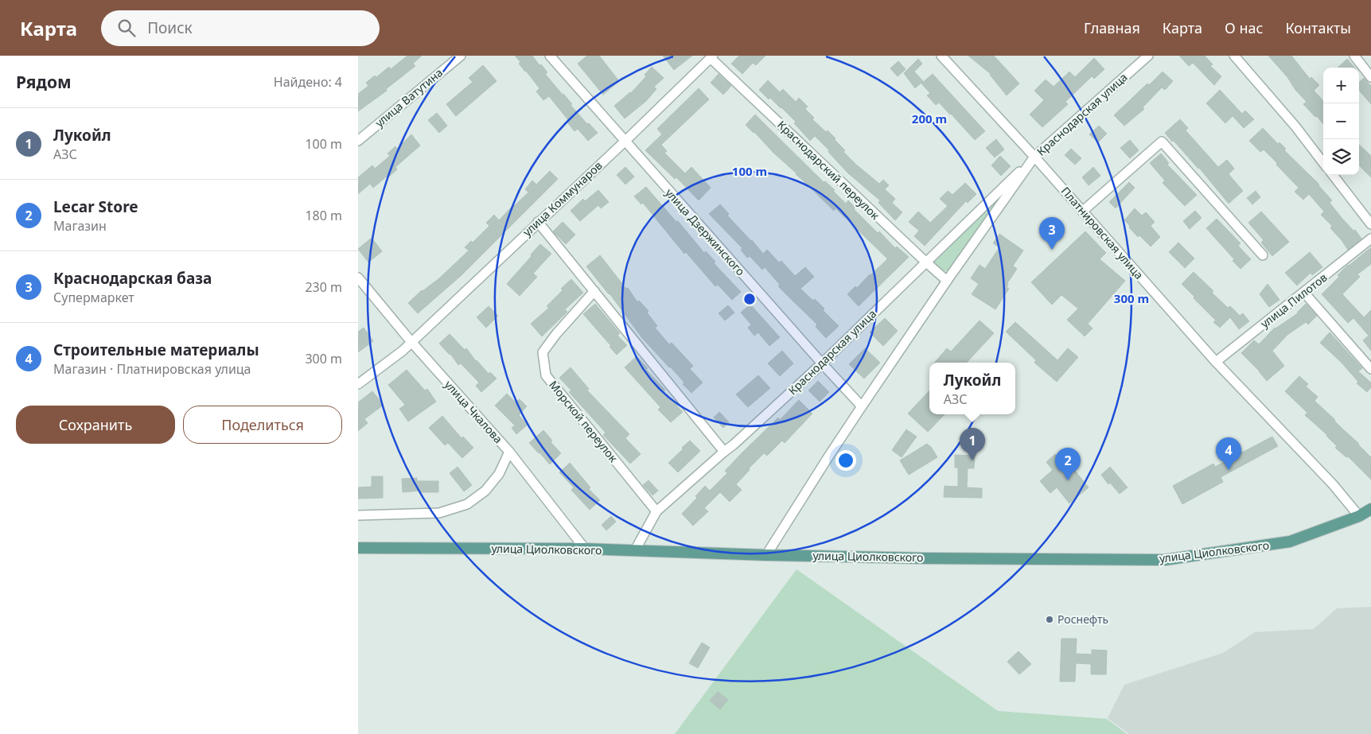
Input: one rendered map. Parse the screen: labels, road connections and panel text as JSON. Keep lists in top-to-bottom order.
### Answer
{
  "streets": {
    "main road": ["улица Циолковского"],
    "street": [
      "улица Ватутина",
      "Краснодарская улица",
      "Краснодарский переулок",
      "улица Коммунаров",
      "улица Дзержинского",
      "Платнировская улица",
      "улица Пилотов",
      "улица Чкалова",
      "Морской переулок"
    ]
  },
  "crossings": [
    ["Краснодарская улица", "Краснодарский переулок"],
    ["Краснодарская улица", "улица Дзержинского"],
    ["Краснодарская улица", "Платнировская улица"],
    ["Краснодарская улица", "Морской переулок"],
    ["Краснодарская улица", "улица Циолковского"],
    ["Краснодарский переулок", "улица Коммунаров"],
    ["улица Коммунаров", "улица Дзержинского"],
    ["улица Коммунаров", "улица Чкалова"],
    ["Платнировская улица", "улица Пилотов"],
    ["Платнировская улица", "улица Циолковского"],
    ["улица Чкалова", "улица Циолковского"]
  ],
  "places": ["Роснефть"],
  "page": {
    "header": "Карта",
    "search": "Поиск",
    "nav": [
      "Главная",
      "Карта",
      "О нас",
      "Контакты"
    ],
    "heading": ["Рядом", "Найдено: 4"],
    "map_buttons": ["+", "−"],
    "list": [
      {
        "mark": "1",
        "name": "Лукойл",
        "note": "АЗС",
        "value": "100 m"
      },
      {
        "mark": "2",
        "name": "Lecar Store",
        "note": "Магазин",
        "value": "180 m"
      },
      {
        "mark": "3",
        "name": "Краснодарская база",
        "note": "Супермаркет",
        "value": "230 m"
      },
      {
        "mark": "4",
        "name": "Строительные материалы",
        "note": "Магазин · Платнировская улица",
        "value": "300 m"
      }
    ],
    "pins": [
      "3",
      "1",
      "4",
      "2"
    ],
    "popup": ["Лукойл", "АЗС"],
    "buttons": ["Сохранить", "Поделиться"]
  },
  "rings": ["200 m", "100 m", "300 m"]
}
